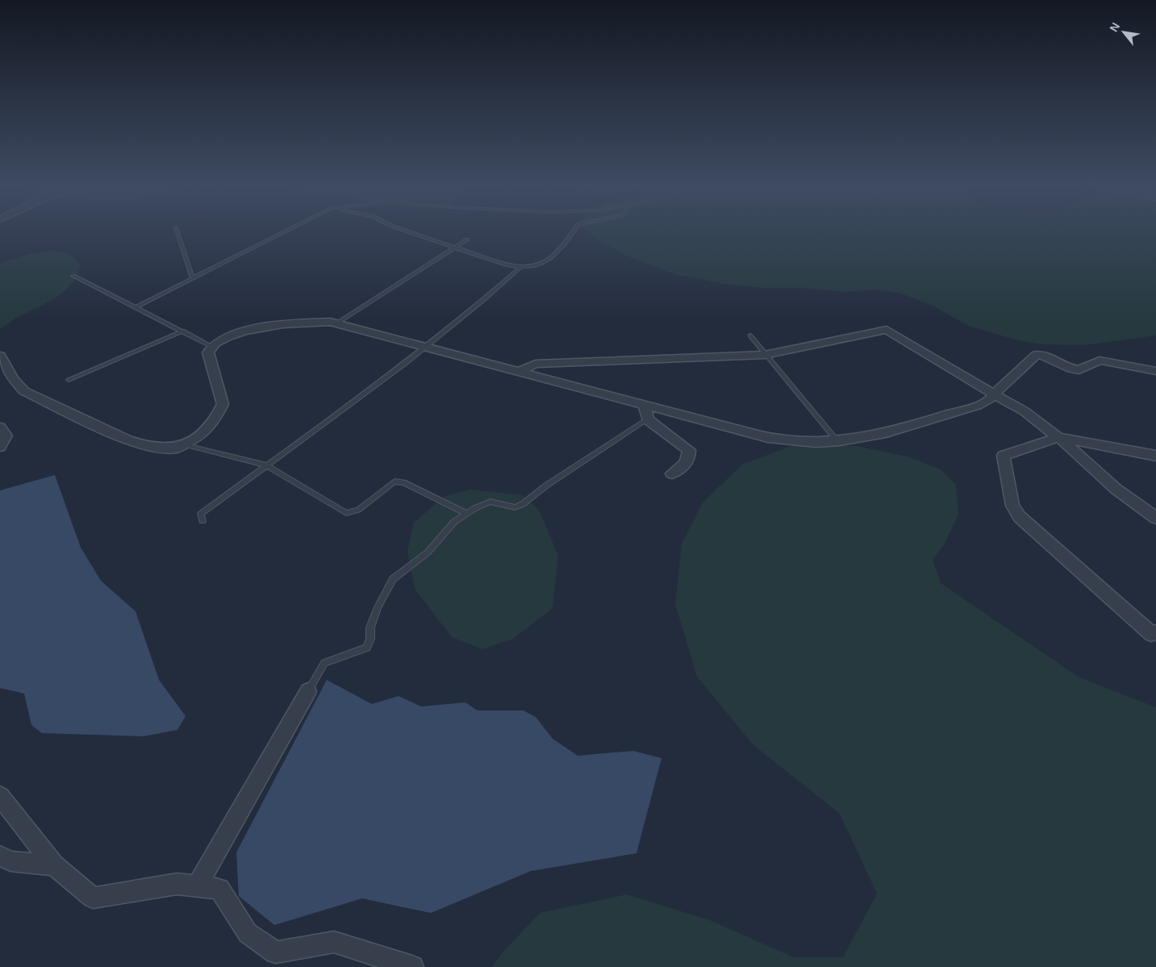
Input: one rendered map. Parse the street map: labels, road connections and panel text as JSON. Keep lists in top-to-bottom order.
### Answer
{
  "north": "top left"
}
